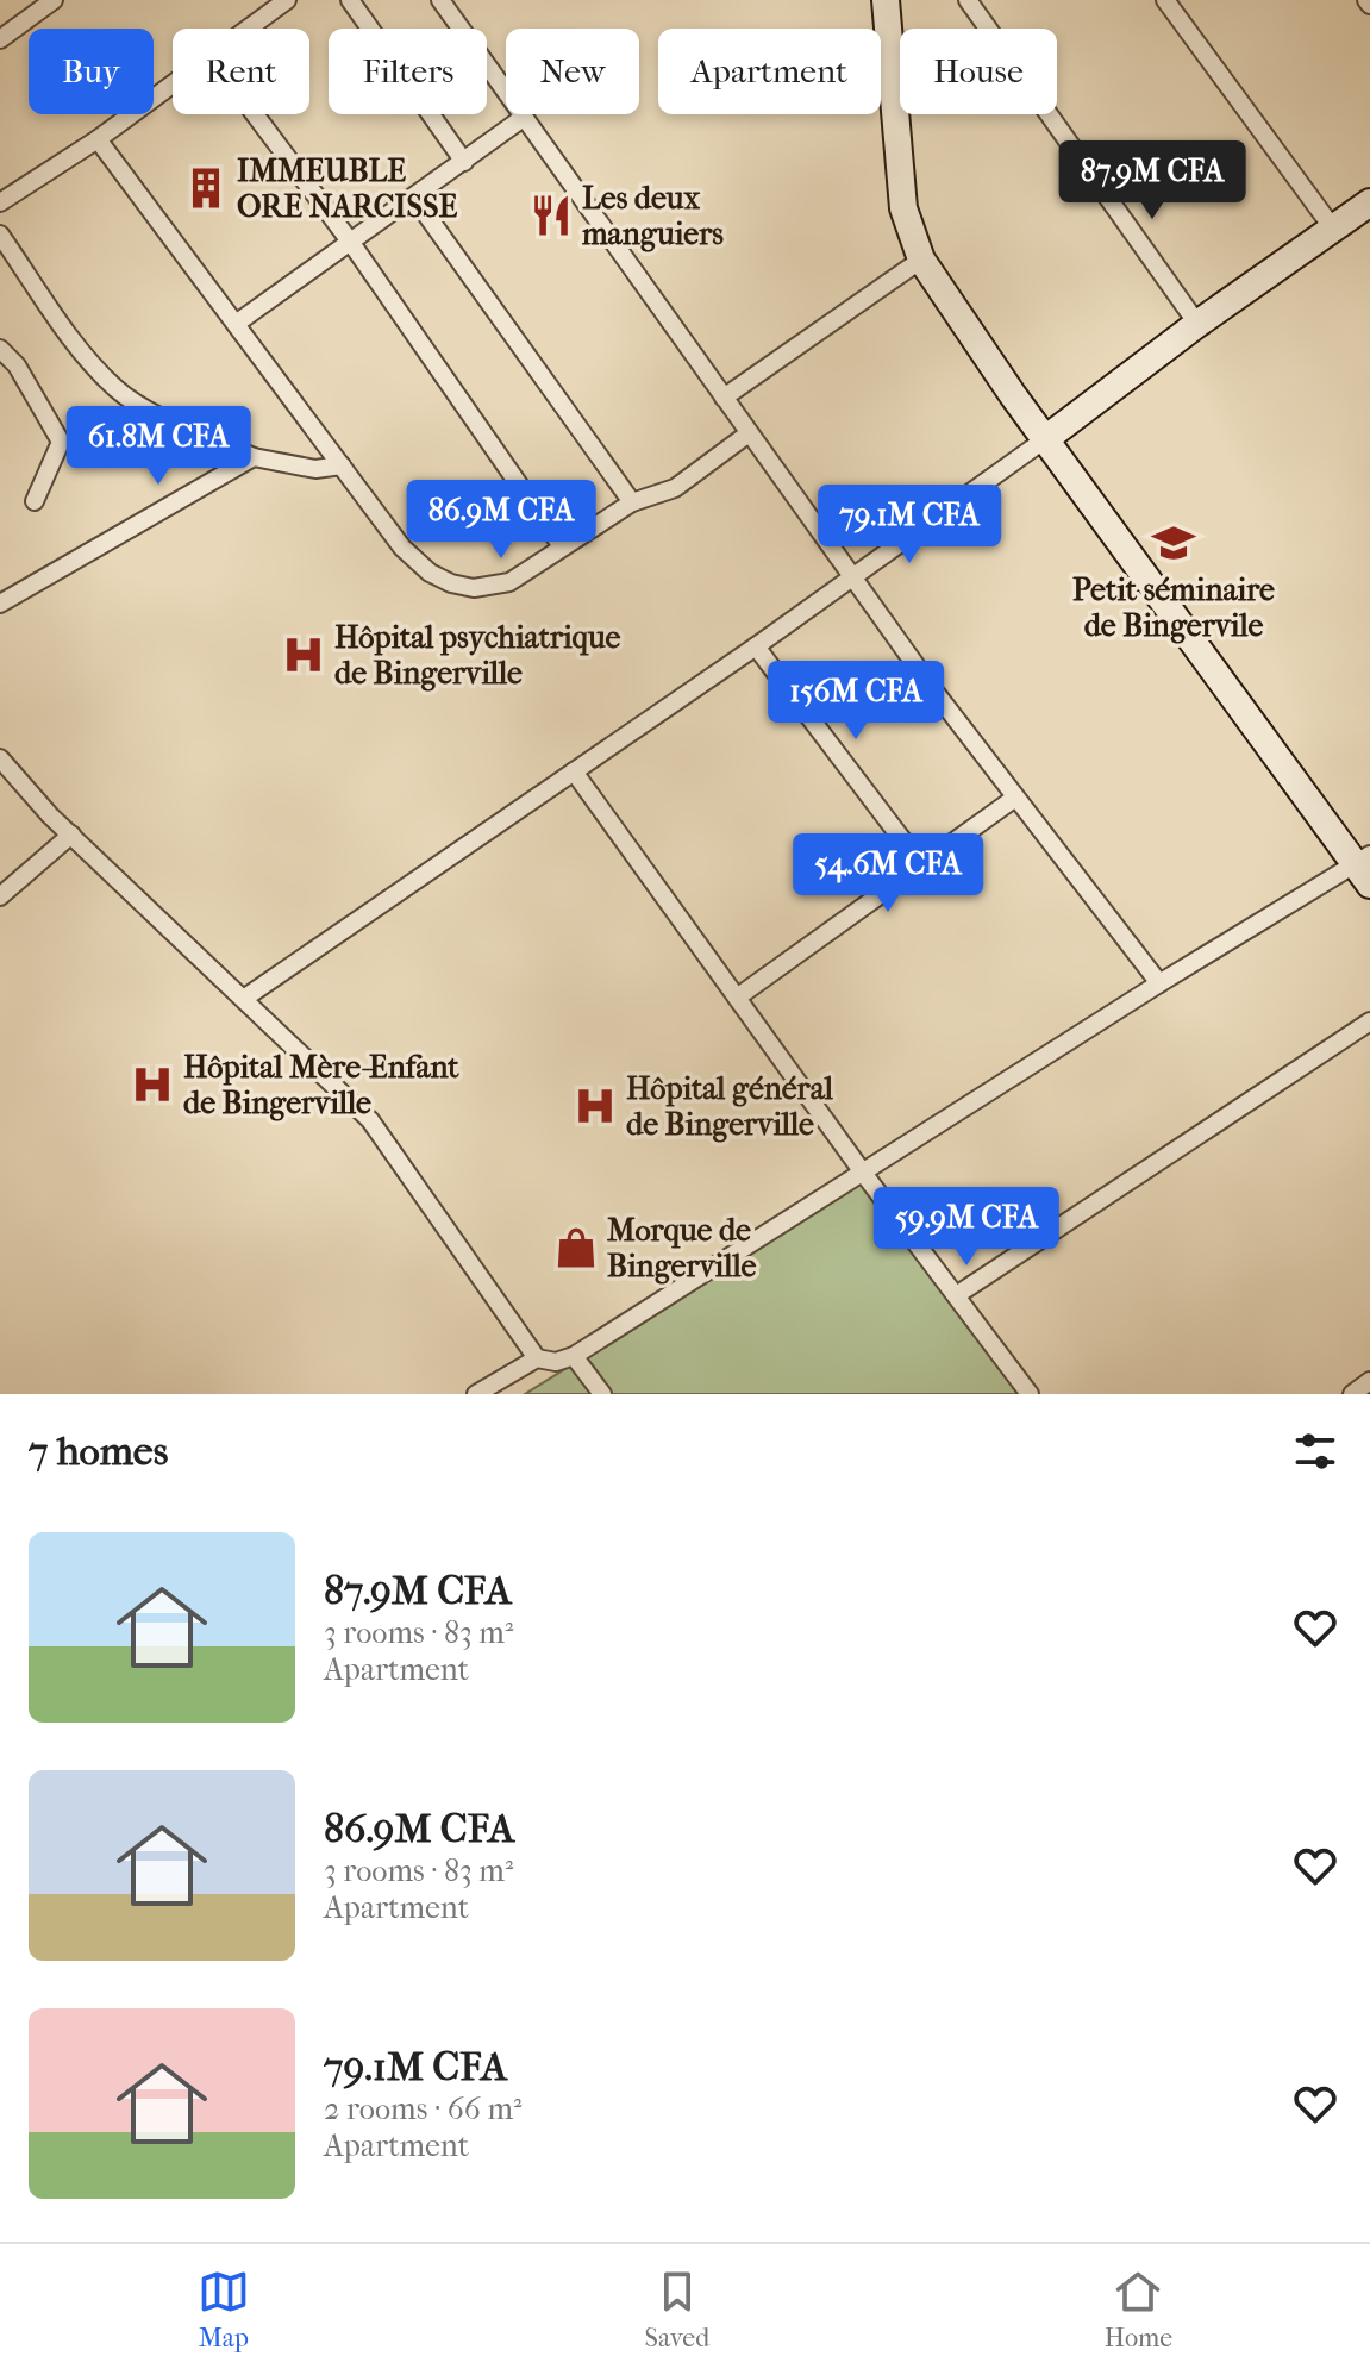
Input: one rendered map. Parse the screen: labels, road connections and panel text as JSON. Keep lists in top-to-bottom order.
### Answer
{
  "places": {
    "building": ["IMMEUBLE ORE NARCISSE"],
    "restaurant": ["Les deux manguiers"],
    "school or university": ["Petit séminaire de Bingervile"],
    "hospital": ["Hôpital psychiatrique de Bingerville", "Hôpital Mère-Enfant de Bingerville", "Hôpital général de Bingerville"],
    "shop": ["Morque de Bingerville"]
  },
  "page": {
    "chip": [
      "Buy",
      "Rent",
      "Filters",
      "New",
      "Apartment",
      "House"
    ],
    "price": [
      "87.9M CFA",
      "61.8M CFA",
      "86.9M CFA",
      "79.1M CFA",
      "156M CFA",
      "54.6M CFA",
      "59.9M CFA"
    ],
    "heading": "7 homes",
    "list": [
      {
        "name": "87.9M CFA",
        "note": "3 rooms · 83 m² · Apartment"
      },
      {
        "name": "86.9M CFA",
        "note": "3 rooms · 83 m² · Apartment"
      },
      {
        "name": "79.1M CFA",
        "note": "2 rooms · 66 m² · Apartment"
      }
    ],
    "tabs": ["Map", "Saved", "Home"]
  }
}
